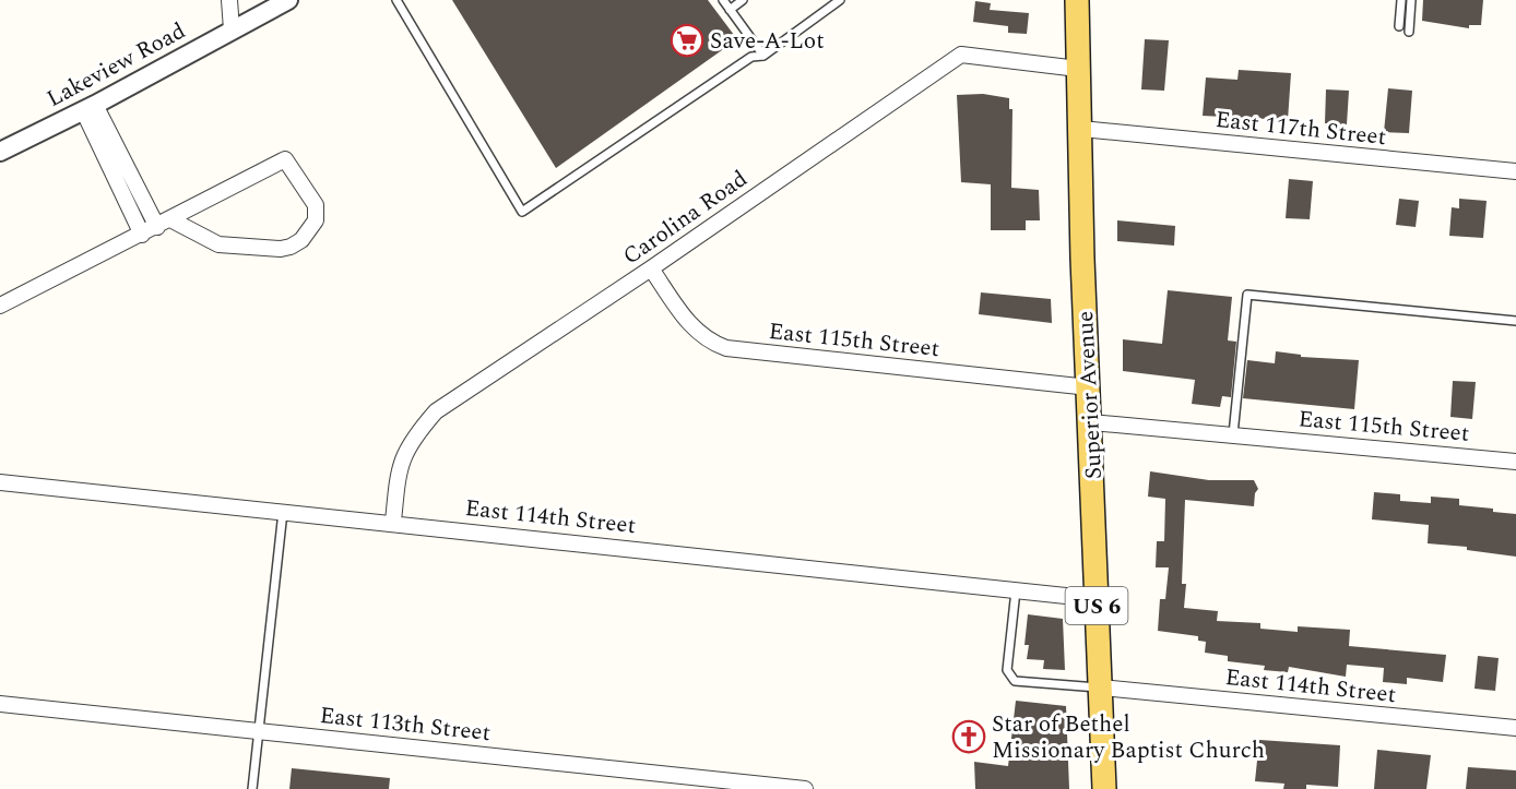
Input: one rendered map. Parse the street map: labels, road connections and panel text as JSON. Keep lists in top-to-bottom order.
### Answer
{
  "streets": {
    "main road": ["Superior Avenue", "US 6"],
    "street": [
      "Lakeview Road",
      "East 117th Street",
      "Carolina Road",
      "East 115th Street",
      "East 114th Street",
      "East 113th Street"
    ]
  },
  "crossings": [
    ["East 117th Street", "Superior Avenue"],
    ["Carolina Road", "East 115th Street"],
    ["Carolina Road", "Superior Avenue"],
    ["Carolina Road", "East 114th Street"],
    ["East 115th Street", "Superior Avenue"],
    ["Superior Avenue", "East 114th Street"]
  ],
  "places": {
    "supermarket": ["Save-A-Lot"],
    "church": ["Star of Bethel Missionary Baptist Church"]
  }
}
